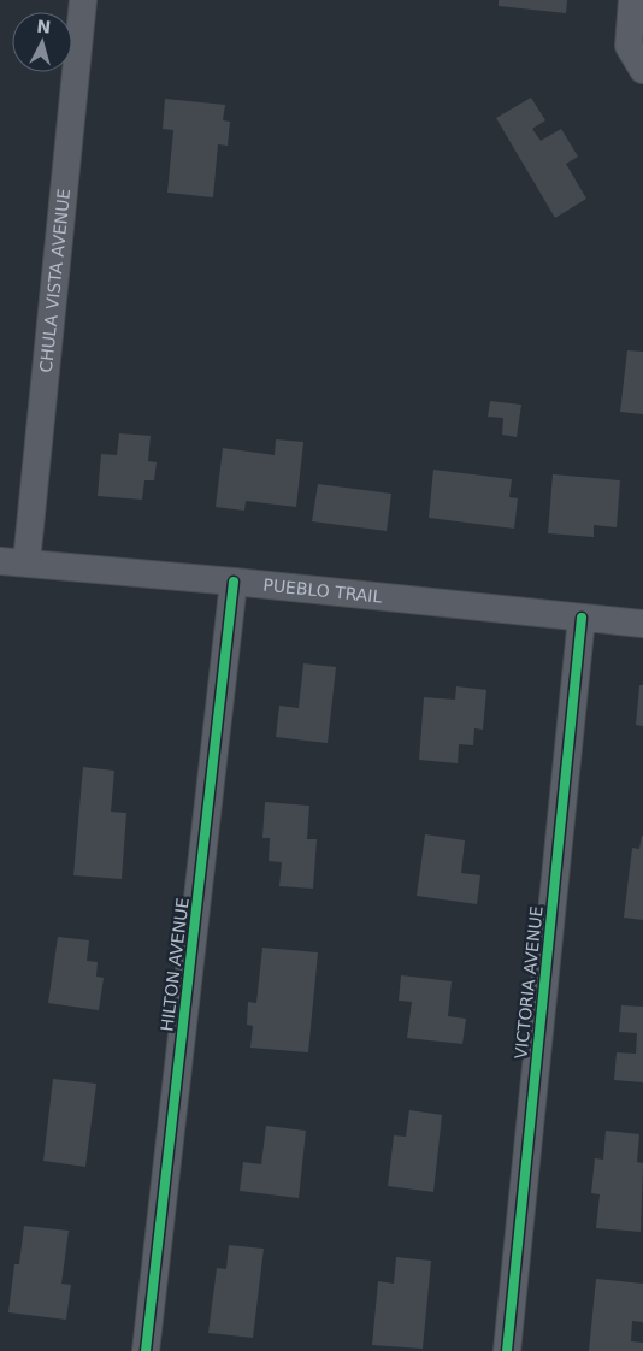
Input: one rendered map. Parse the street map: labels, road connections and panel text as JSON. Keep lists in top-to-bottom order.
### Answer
{
  "streets": {
    "street": [
      "CHULA VISTA AVENUE",
      "PUEBLO TRAIL",
      "HILTON AVENUE",
      "VICTORIA AVENUE"
    ]
  },
  "crossings": [
    ["CHULA VISTA AVENUE", "PUEBLO TRAIL"],
    ["PUEBLO TRAIL", "HILTON AVENUE"],
    ["PUEBLO TRAIL", "VICTORIA AVENUE"]
  ],
  "north": "top"
}
